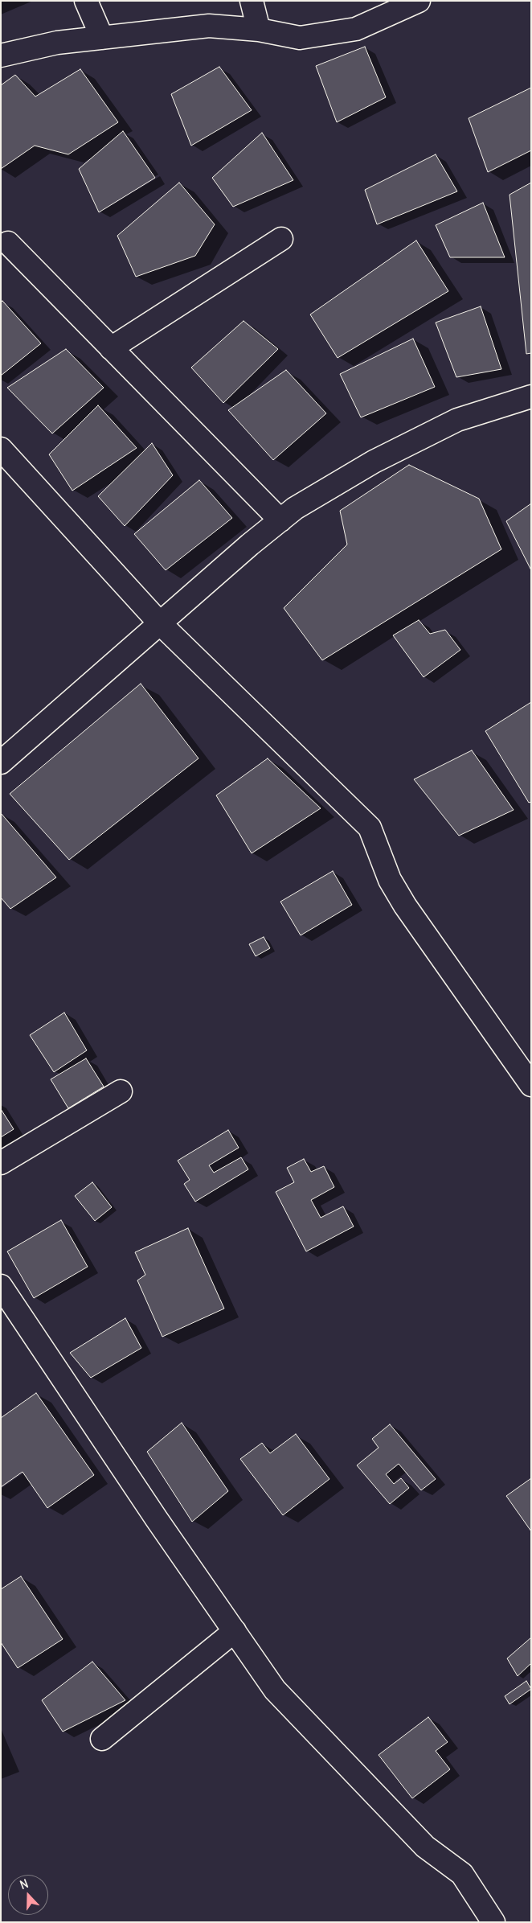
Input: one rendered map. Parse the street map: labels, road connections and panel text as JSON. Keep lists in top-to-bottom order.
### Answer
{
  "north": "top"
}
